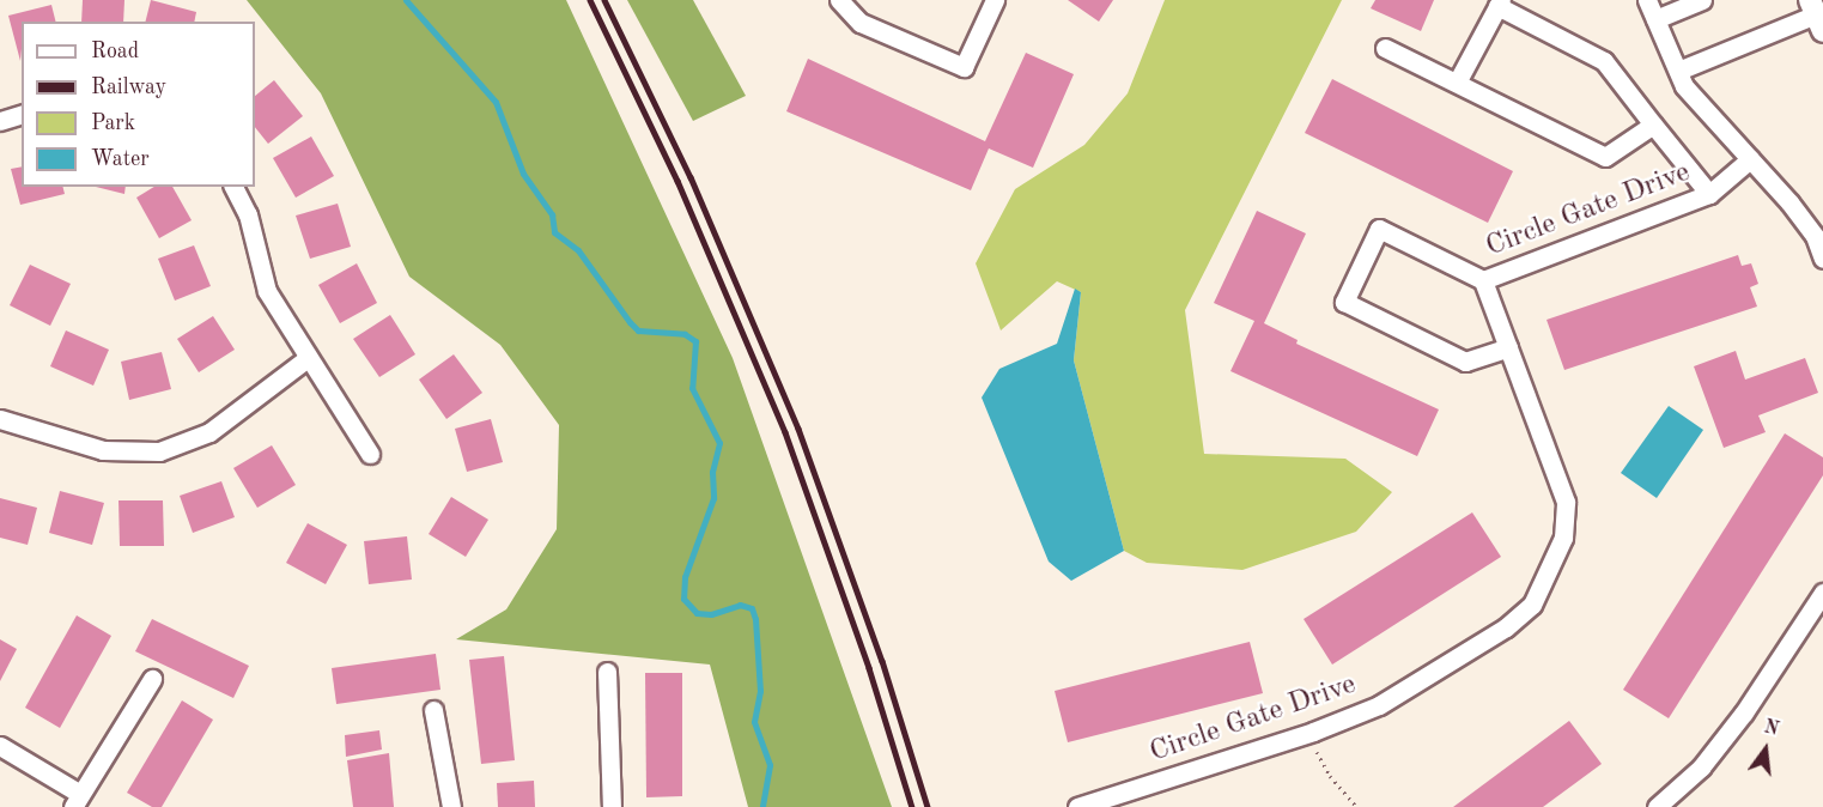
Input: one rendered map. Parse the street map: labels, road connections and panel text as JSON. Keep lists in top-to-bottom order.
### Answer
{
  "streets": {
    "street": ["Circle Gate Drive"]
  },
  "legend": [
    "Road",
    "Railway",
    "Park",
    "Water"
  ],
  "north": "top"
}
